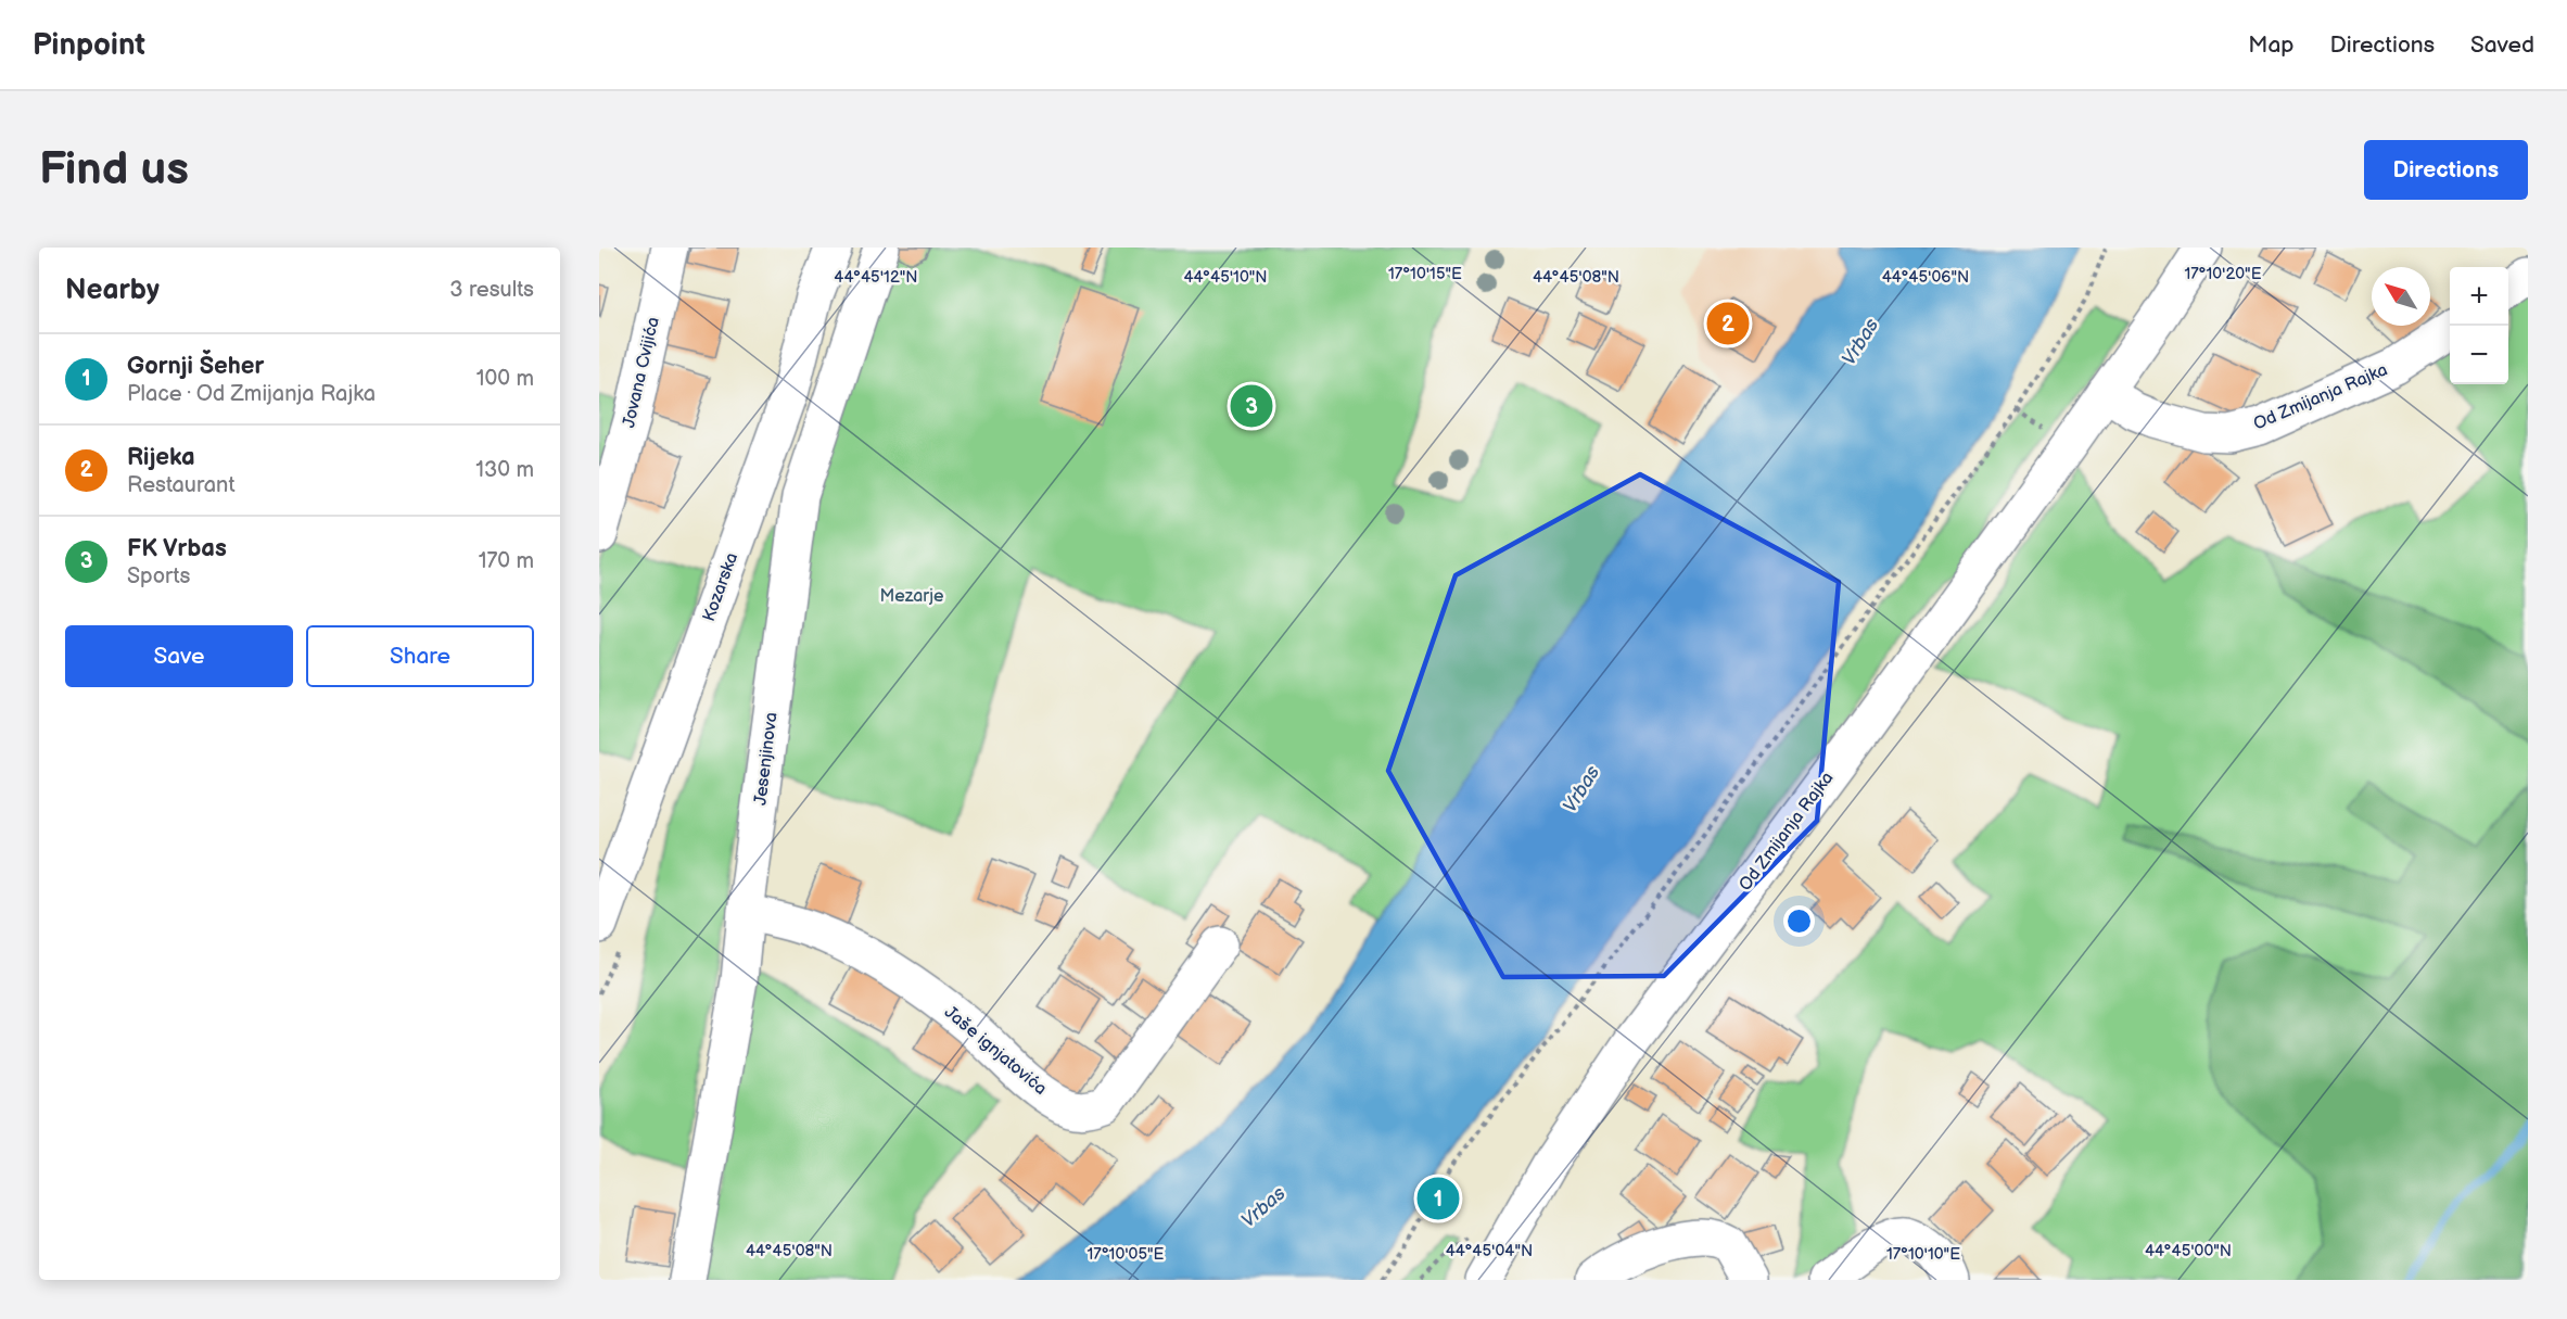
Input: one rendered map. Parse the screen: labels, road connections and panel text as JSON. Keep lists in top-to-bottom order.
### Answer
{
  "streets": {
    "street": [
      "Jovana Cvijića",
      "Od Zmijanja Rajka",
      "Kozarska",
      "Jesenjinova",
      "Jaše ignjatovića"
    ]
  },
  "crossings": [
    ["Jesenjinova", "Jaše ignjatovića"]
  ],
  "water": ["Vrbas"],
  "parks": ["Mezarje"],
  "north": "top left",
  "page": {
    "header": "Pinpoint",
    "nav": ["Map", "Directions", "Saved"],
    "buttons": [
      "Directions",
      ["Save", "Share"]
    ],
    "title": "Find us",
    "heading": ["Nearby", "3 results"],
    "map_buttons": ["+", "−"],
    "pins": ["2", "3", "1"],
    "list": [
      {
        "mark": "1",
        "name": "Gornji Šeher",
        "note": "Place · Od Zmijanja Rajka",
        "value": "100 m"
      },
      {
        "mark": "2",
        "name": "Rijeka",
        "note": "Restaurant",
        "value": "130 m"
      },
      {
        "mark": "3",
        "name": "FK Vrbas",
        "note": "Sports",
        "value": "170 m"
      }
    ]
  },
  "coordinates": [
    "17°10'20\"E",
    "17°10'15\"E",
    "44°45'12\"N",
    "44°45'10\"N",
    "44°45'08\"N",
    "44°45'06\"N",
    "44°45'04\"N",
    "44°45'00\"N",
    "17°10'05\"E",
    "17°10'10\"E"
  ]
}
